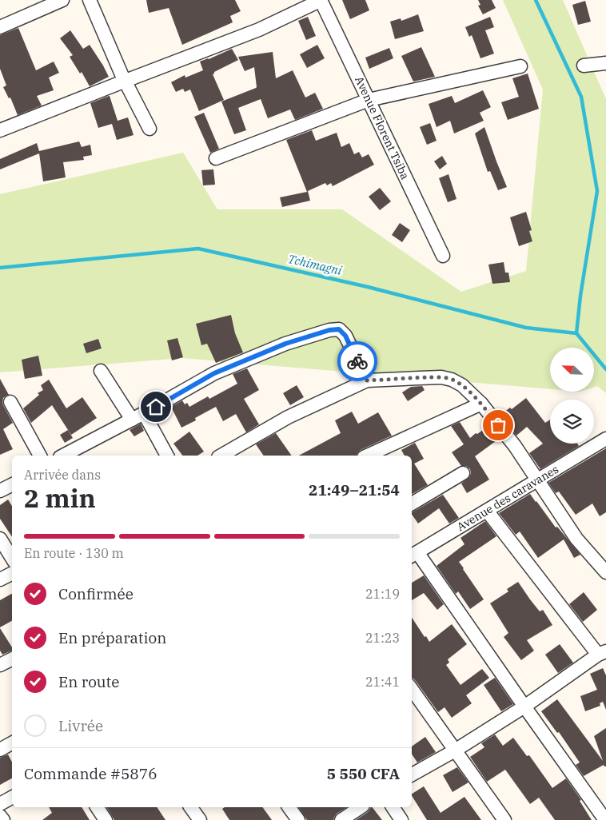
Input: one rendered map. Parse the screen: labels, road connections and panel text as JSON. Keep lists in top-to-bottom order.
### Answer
{
  "streets": {
    "street": ["Avenue Florent Tsiba", "Avenue des caravanes"]
  },
  "water": ["Tchimagni"],
  "north": "top left",
  "page": {
    "heading": ["2 min", "Arrivée dans", "21:49–21:54"],
    "panel": ["Commande #5876", "5 550 CFA"],
    "bar": "En route · 130 m",
    "list": [
      ["Confirmée", "21:19"],
      ["En préparation", "21:23"],
      ["En route", "21:41"],
      "Livrée"
    ]
  }
}
